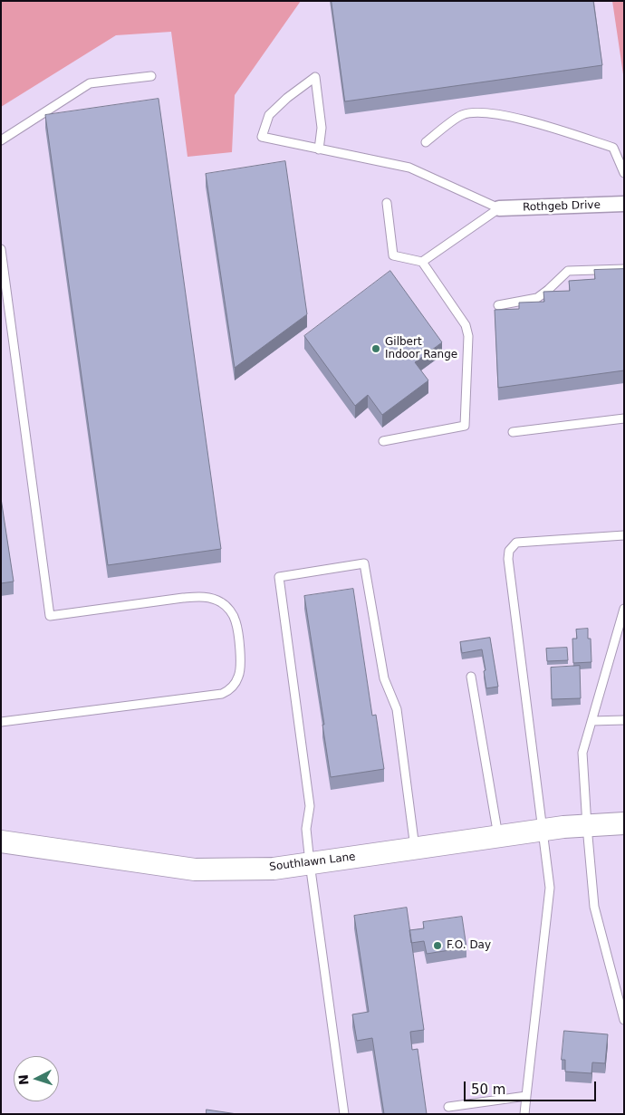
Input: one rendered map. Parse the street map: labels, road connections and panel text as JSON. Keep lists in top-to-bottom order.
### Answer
{
  "streets": {
    "street": ["Rothgeb Drive", "Southlawn Lane"]
  },
  "places": ["Gilbert Indoor Range", "F.O. Day"],
  "scale_bar": "50 m",
  "north": "left"
}
